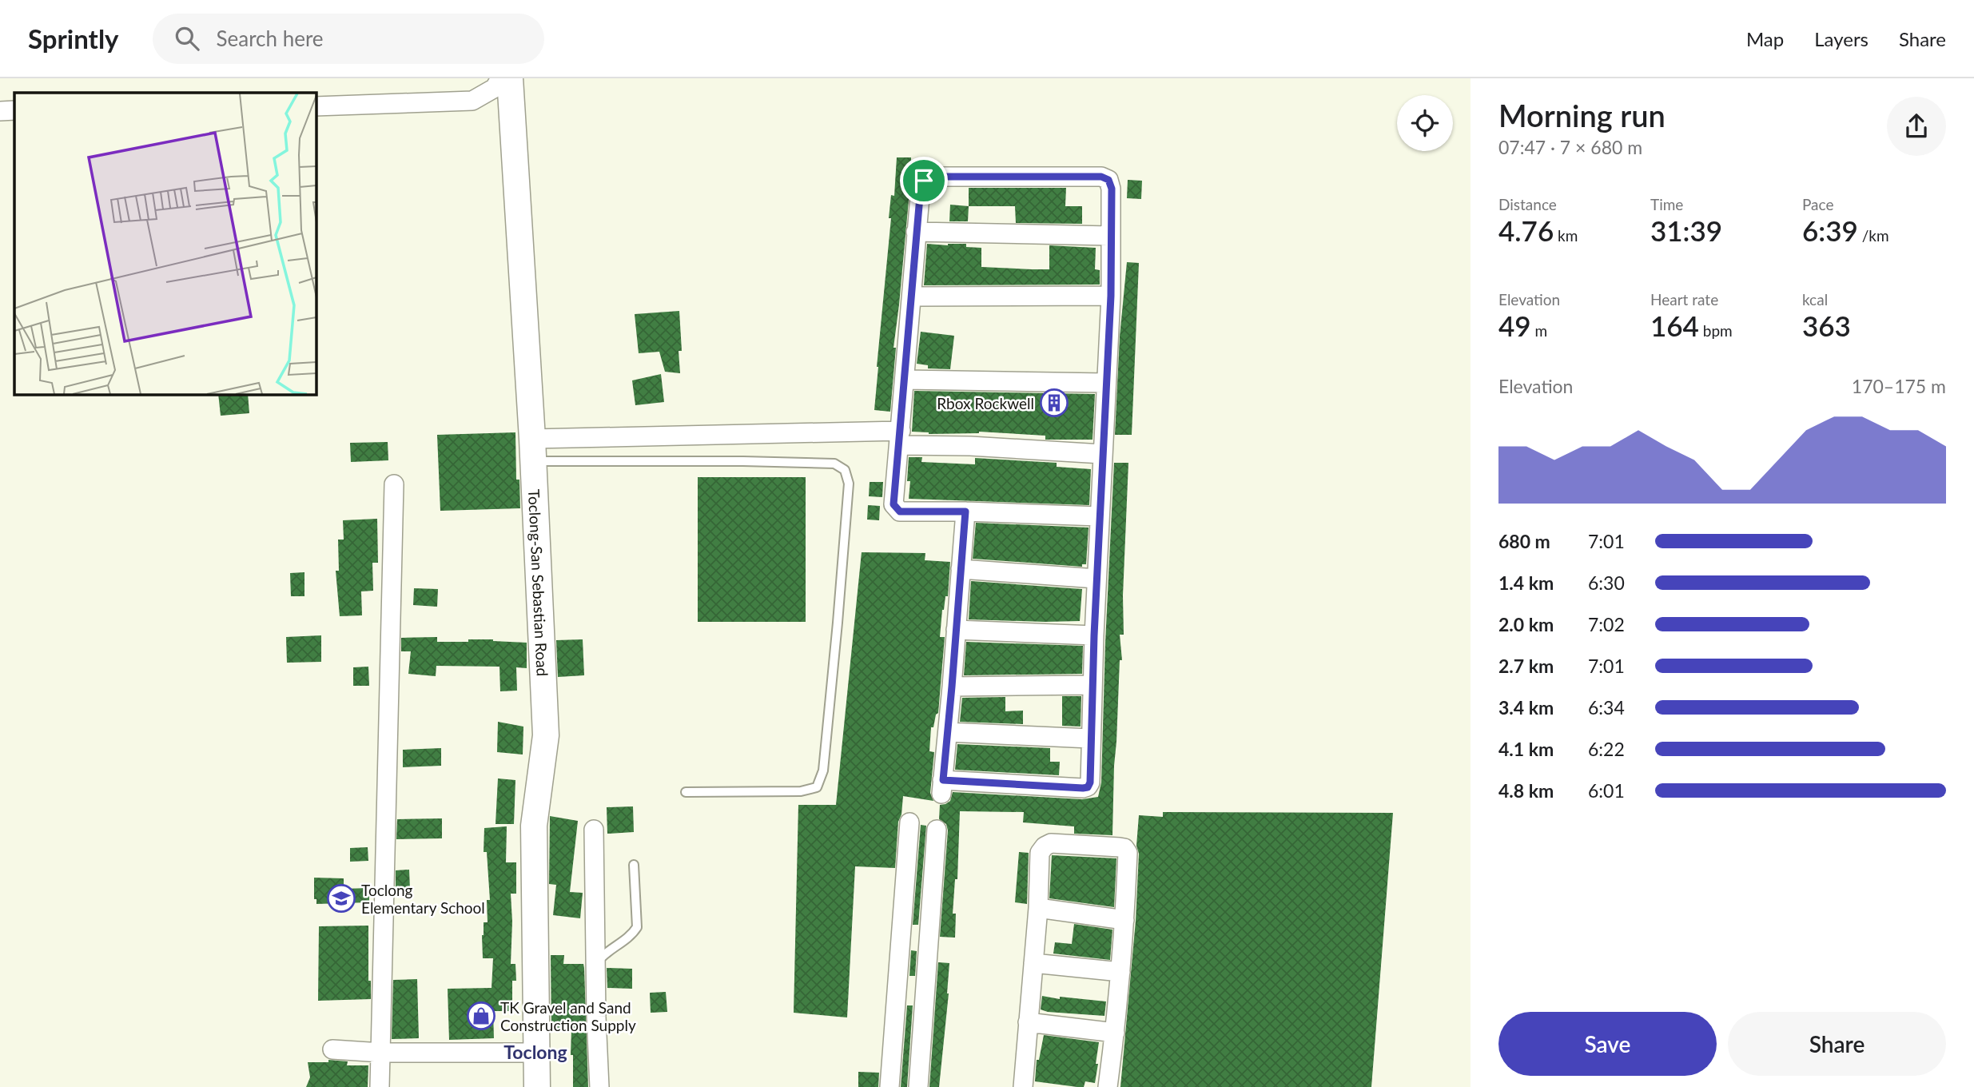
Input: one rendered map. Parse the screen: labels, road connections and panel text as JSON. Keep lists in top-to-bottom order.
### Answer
{
  "streets": {
    "street": ["Toclong-San Sebastian Road"]
  },
  "districts": ["Toclong"],
  "places": {
    "building": ["Rbox Rockwell"],
    "school or university": ["Toclong Elementary School"],
    "shop": ["TK Gravel and Sand Construction Supply"]
  },
  "page": {
    "header": "Sprintly",
    "search": "Search here",
    "nav": ["Map", "Layers", "Share"],
    "heading": ["Morning run", "07:47 · 7 × 680 m"],
    "stats": [
      ["Distance", "4.76 km"],
      ["Time", "31:39"],
      ["Pace", "6:39 /km"],
      ["Elevation", "49 m"],
      ["Heart rate", "164 bpm"],
      ["kcal", "363"]
    ],
    "chart": ["Elevation", "170–175 m"],
    "list": [
      {
        "name": "680 m",
        "note": "7:01"
      },
      {
        "name": "1.4 km",
        "note": "6:30"
      },
      {
        "name": "2.0 km",
        "note": "7:02"
      },
      {
        "name": "2.7 km",
        "note": "7:01"
      },
      {
        "name": "3.4 km",
        "note": "6:34"
      },
      {
        "name": "4.1 km",
        "note": "6:22"
      },
      {
        "name": "4.8 km",
        "note": "6:01"
      }
    ],
    "buttons": ["Save", "Share"]
  }
}
